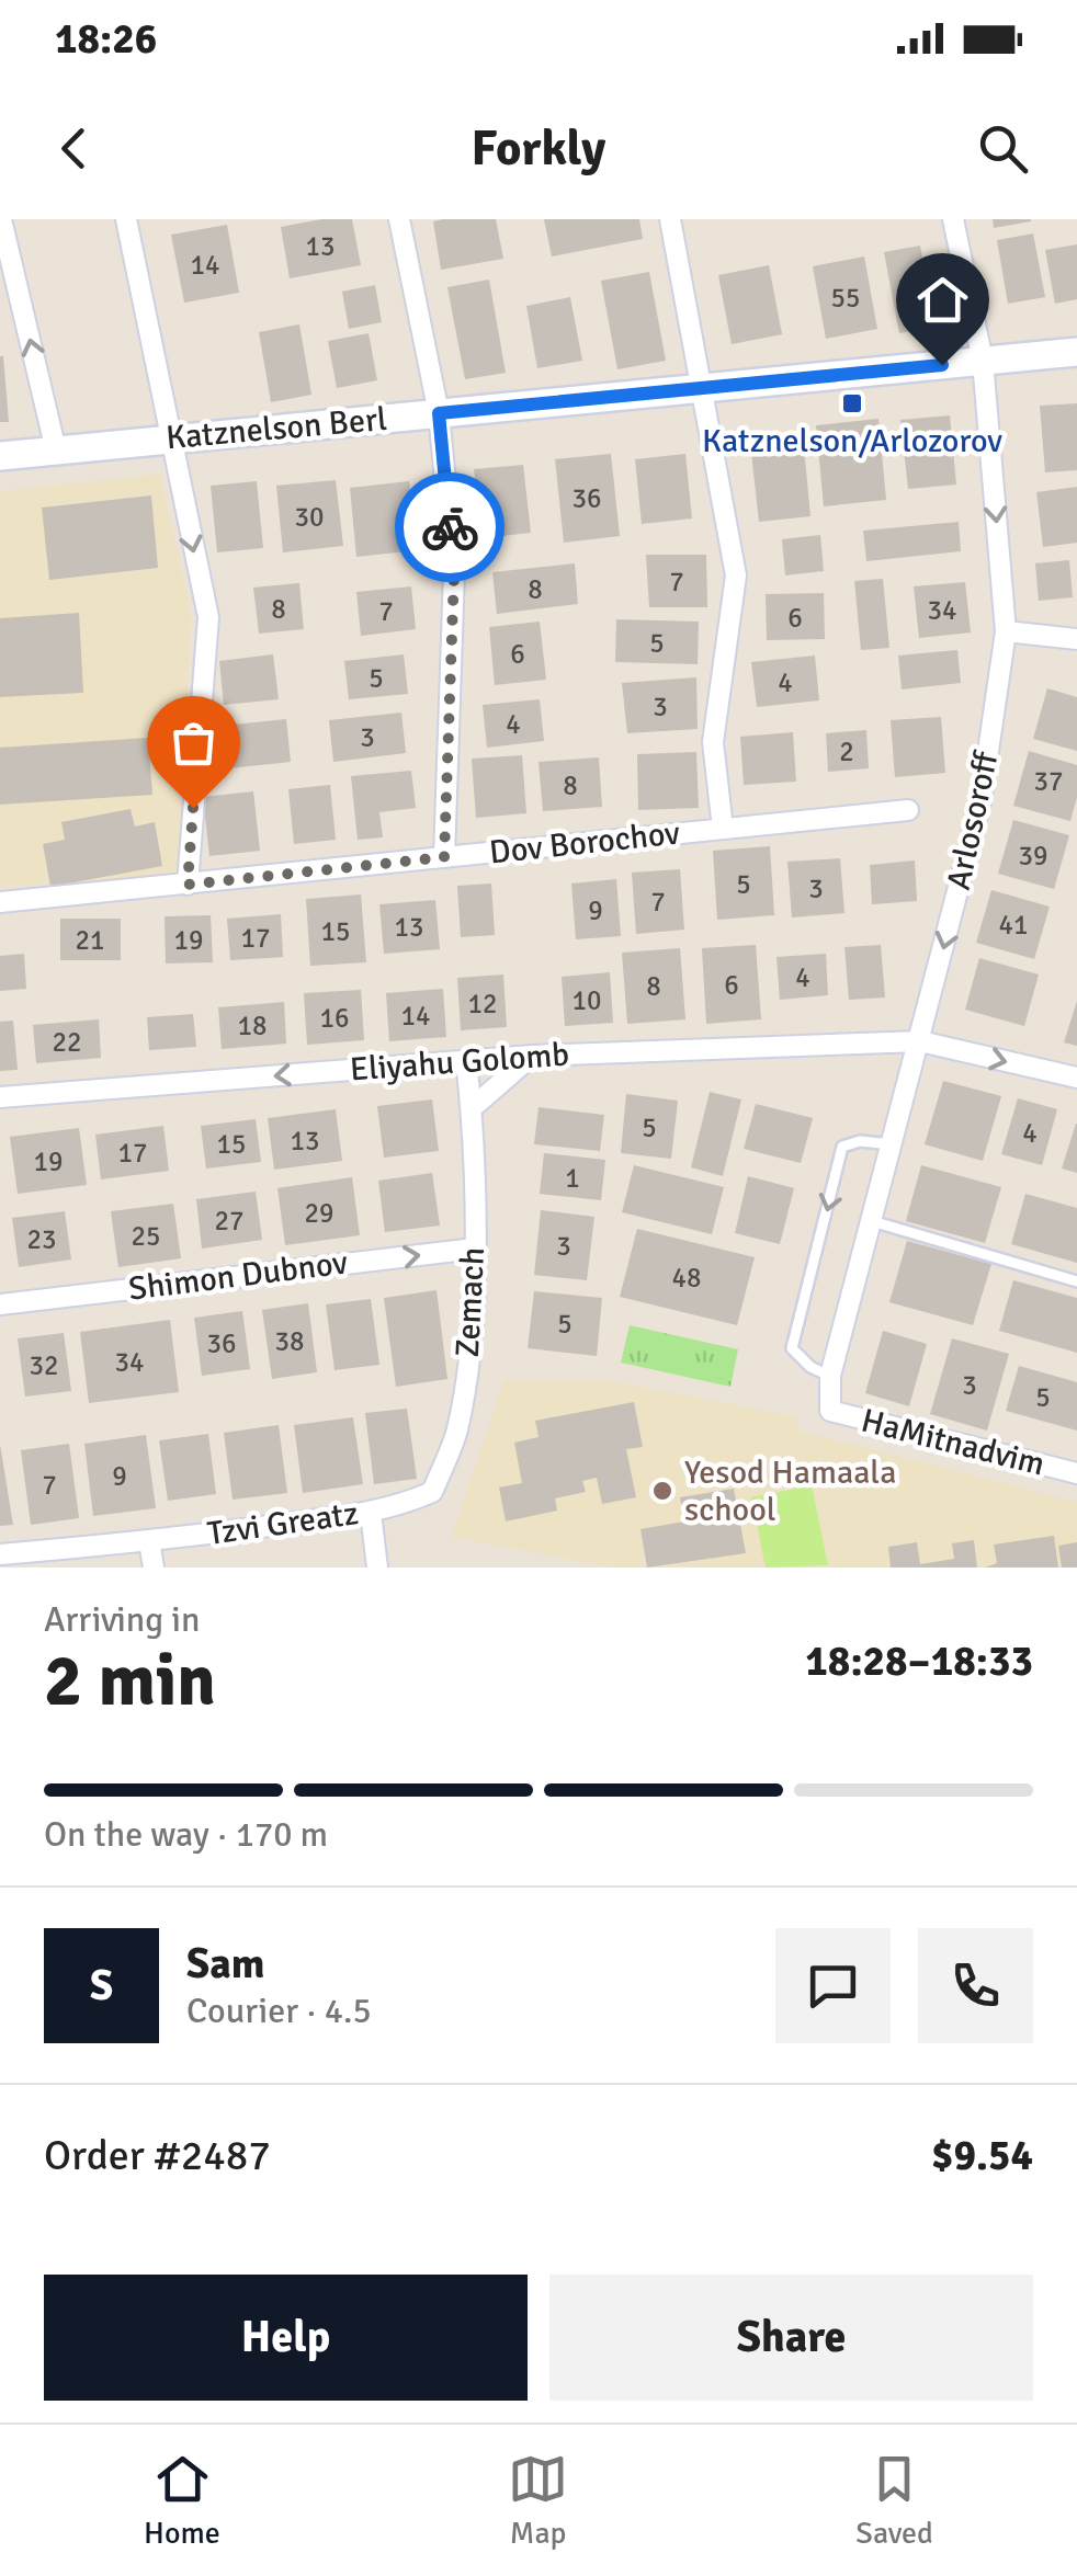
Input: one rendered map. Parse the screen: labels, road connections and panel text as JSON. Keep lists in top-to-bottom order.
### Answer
{
  "streets": {
    "street": [
      "Katznelson Berl",
      "Arlosoroff",
      "Dov Borochov",
      "Eliyahu Golomb",
      "Shimon Dubnov",
      "Zemach",
      "HaMitnadvim",
      "Tzvi Greatz"
    ]
  },
  "crossings": [
    ["Katznelson Berl", "Arlosoroff"],
    ["Arlosoroff", "Eliyahu Golomb"],
    ["Arlosoroff", "HaMitnadvim"],
    ["Eliyahu Golomb", "Zemach"],
    ["Shimon Dubnov", "Zemach"],
    ["Zemach", "Tzvi Greatz"]
  ],
  "one_way": ["Arlosoroff", "Shimon Dubnov"],
  "places": {
    "transit": ["Katznelson/Arlozorov"],
    "other": ["Yesod Hamaala school"]
  },
  "house_numbers": [
    "13",
    "14",
    "55",
    "36",
    "30",
    "7",
    "8",
    "8",
    "34",
    "7",
    "6",
    "5",
    "6",
    "5",
    "4",
    "3",
    "4",
    "3",
    "2",
    "37",
    "8",
    "39",
    "5",
    "3",
    "7",
    "9",
    "41",
    "13",
    "15",
    "17",
    "21",
    "19",
    "4",
    "6",
    "8",
    "10",
    "12",
    "14",
    "16",
    "18",
    "22",
    "5",
    "4",
    "13",
    "15",
    "17",
    "19",
    "1",
    "29",
    "27",
    "25",
    "23",
    "3",
    "48",
    "5",
    "38",
    "36",
    "34",
    "32",
    "3",
    "5",
    "9",
    "7"
  ],
  "page": {
    "status": "18:26",
    "header": "Forkly",
    "heading": ["2 min", "Arriving in", "18:28–18:33"],
    "panel": [
      "Sam",
      "Courier · 4.5",
      "Order #2487",
      "$9.54"
    ],
    "bar": "On the way · 170 m",
    "round": "S",
    "buttons": ["Help", "Share"],
    "tabs": ["Home", "Map", "Saved"]
  }
}
